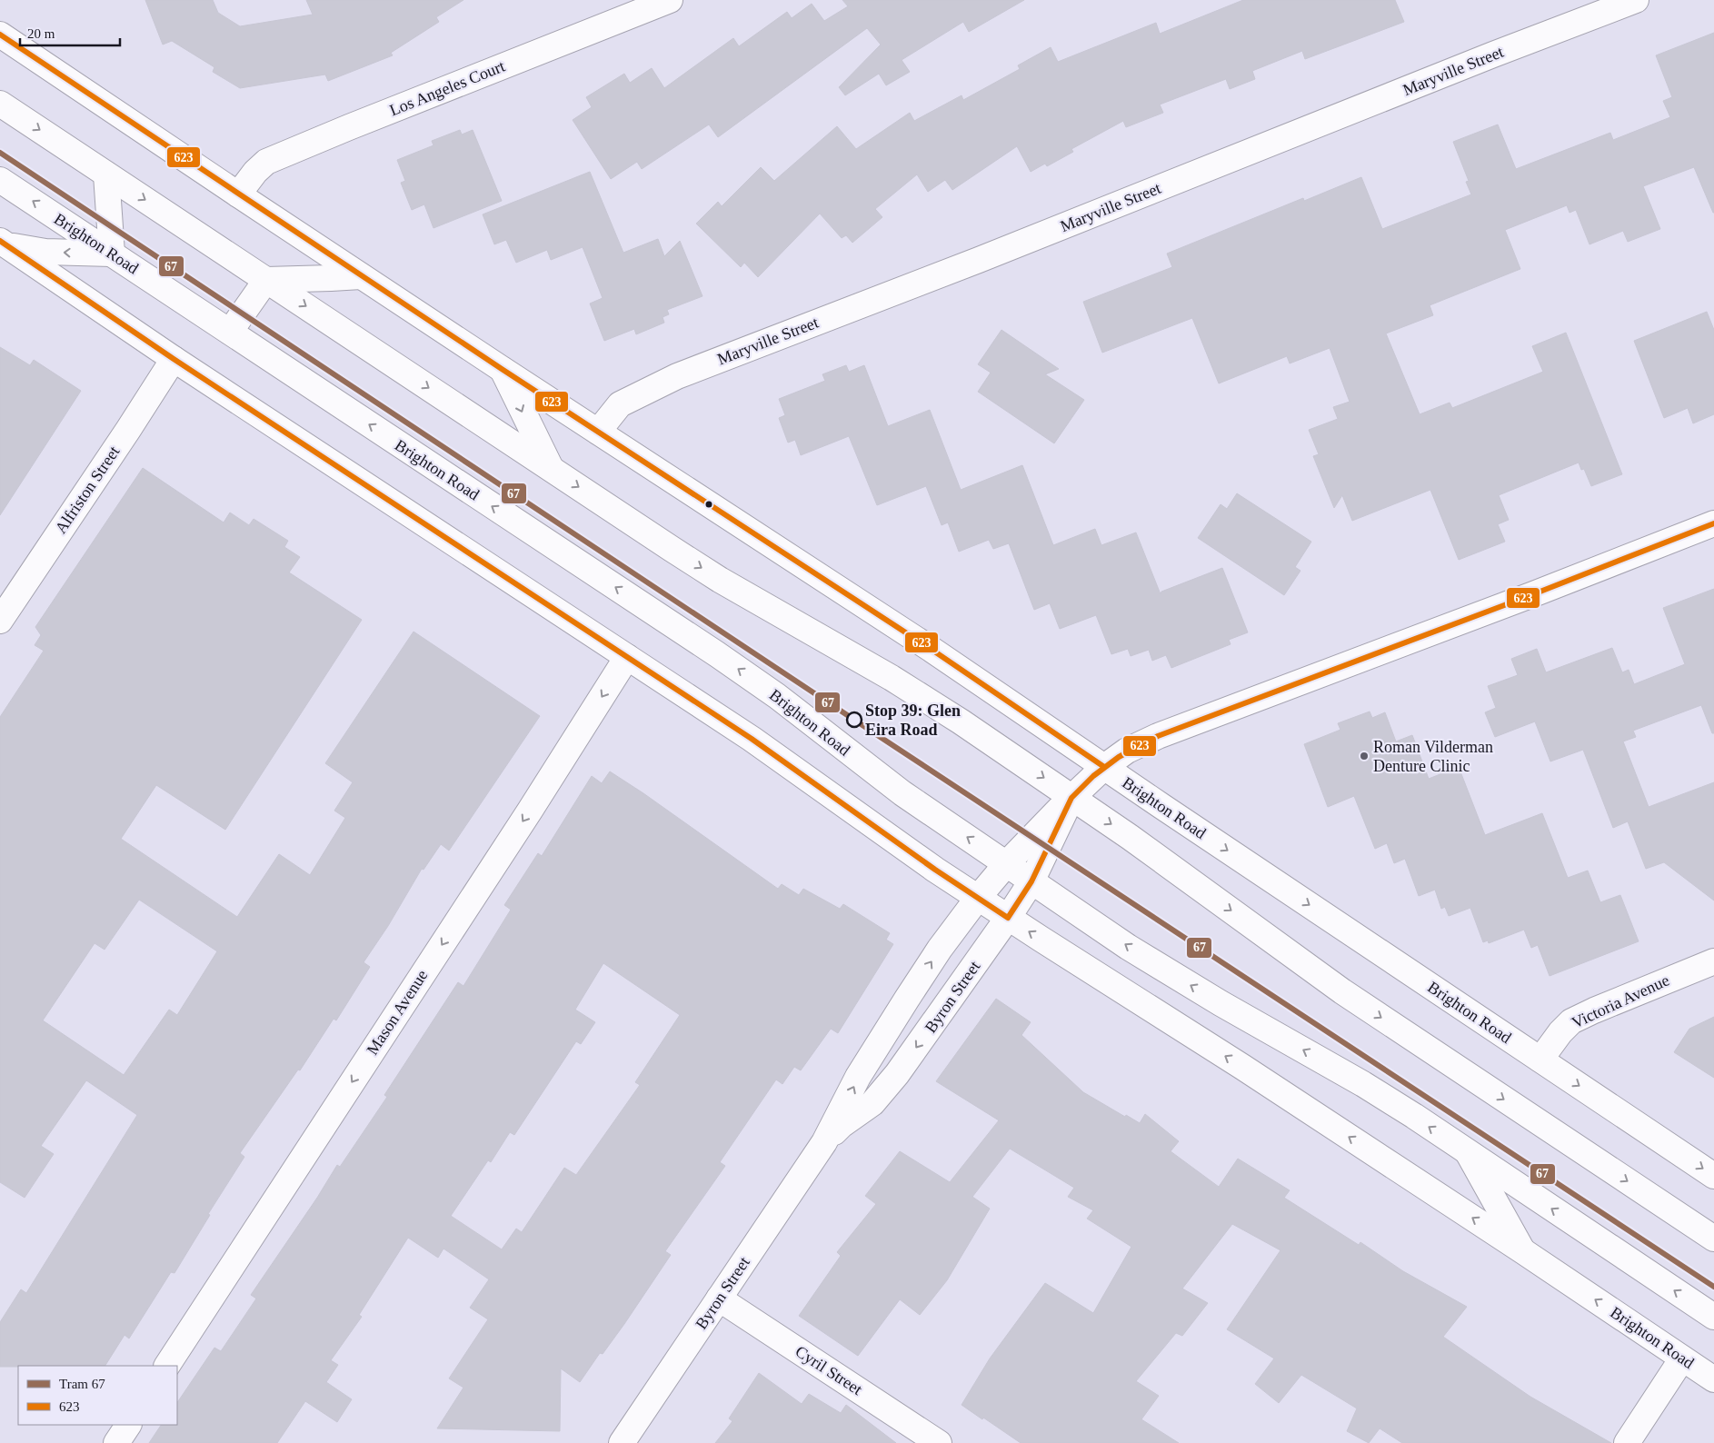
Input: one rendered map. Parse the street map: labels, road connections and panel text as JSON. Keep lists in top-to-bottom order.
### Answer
{
  "streets": {
    "main road": [
      "Maryville Street",
      "Los Angeles Court",
      "Brighton Road",
      "Alfriston Street",
      "Byron Street",
      "Victoria Avenue",
      "Mason Avenue",
      "Cyril Street"
    ]
  },
  "crossings": [
    ["Maryville Street", "Brighton Road"],
    ["Los Angeles Court", "Brighton Road"],
    ["Brighton Road", "Alfriston Street"],
    ["Brighton Road", "Byron Street"],
    ["Brighton Road", "Victoria Avenue"],
    ["Brighton Road", "Mason Avenue"],
    ["Byron Street", "Cyril Street"]
  ],
  "one_way": ["Mason Avenue"],
  "places": ["Stop 39: Glen Eira Road", "Roman Vilderman Denture Clinic"],
  "lines": ["transit line 623", "tram line 67"],
  "legend": ["Tram 67", "623"],
  "scale_bar": "20 m"
}
